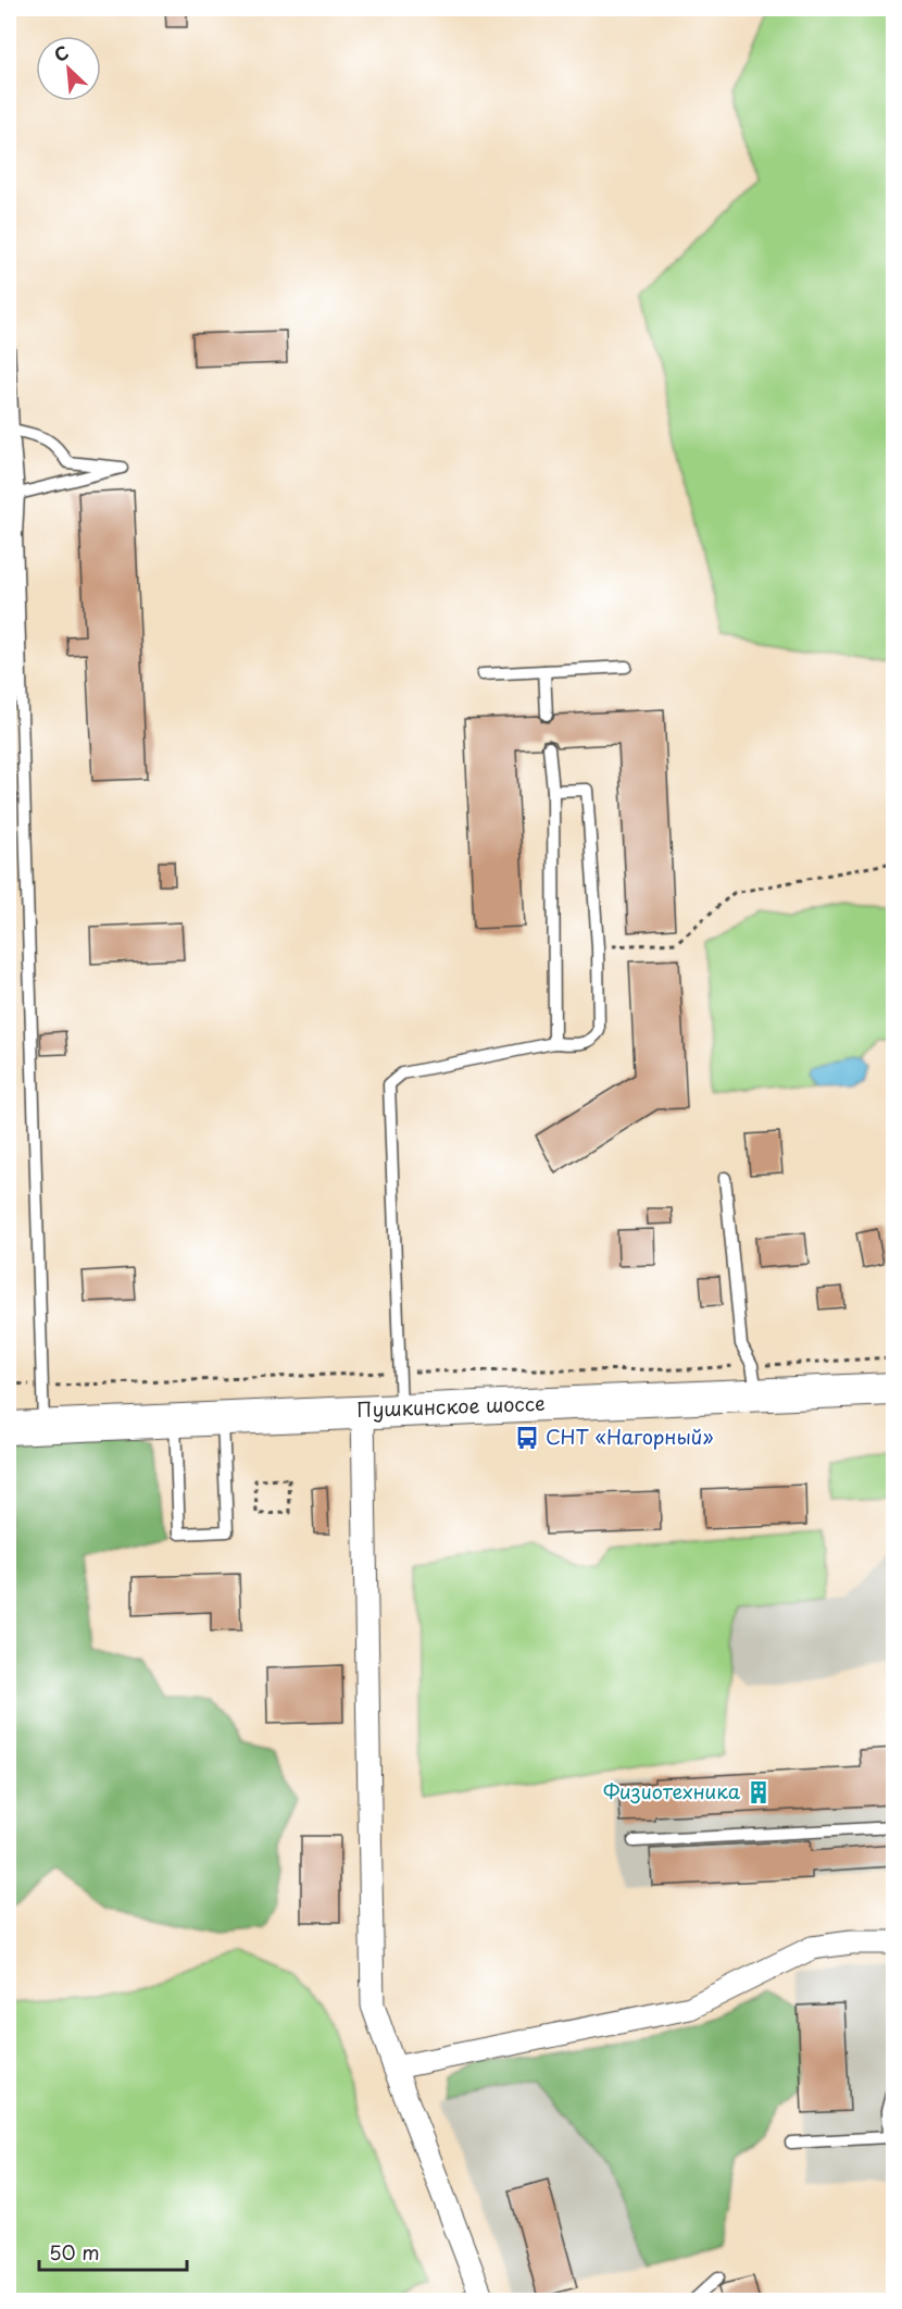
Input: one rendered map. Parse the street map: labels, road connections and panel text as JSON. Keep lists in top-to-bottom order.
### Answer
{
  "streets": {
    "main road": ["Пушкинское шоссе"]
  },
  "places": {
    "bus stop": ["СНТ «Нагорный»"],
    "building": ["Физиотехника"]
  },
  "scale_bar": "50 m",
  "north": "top left"
}
